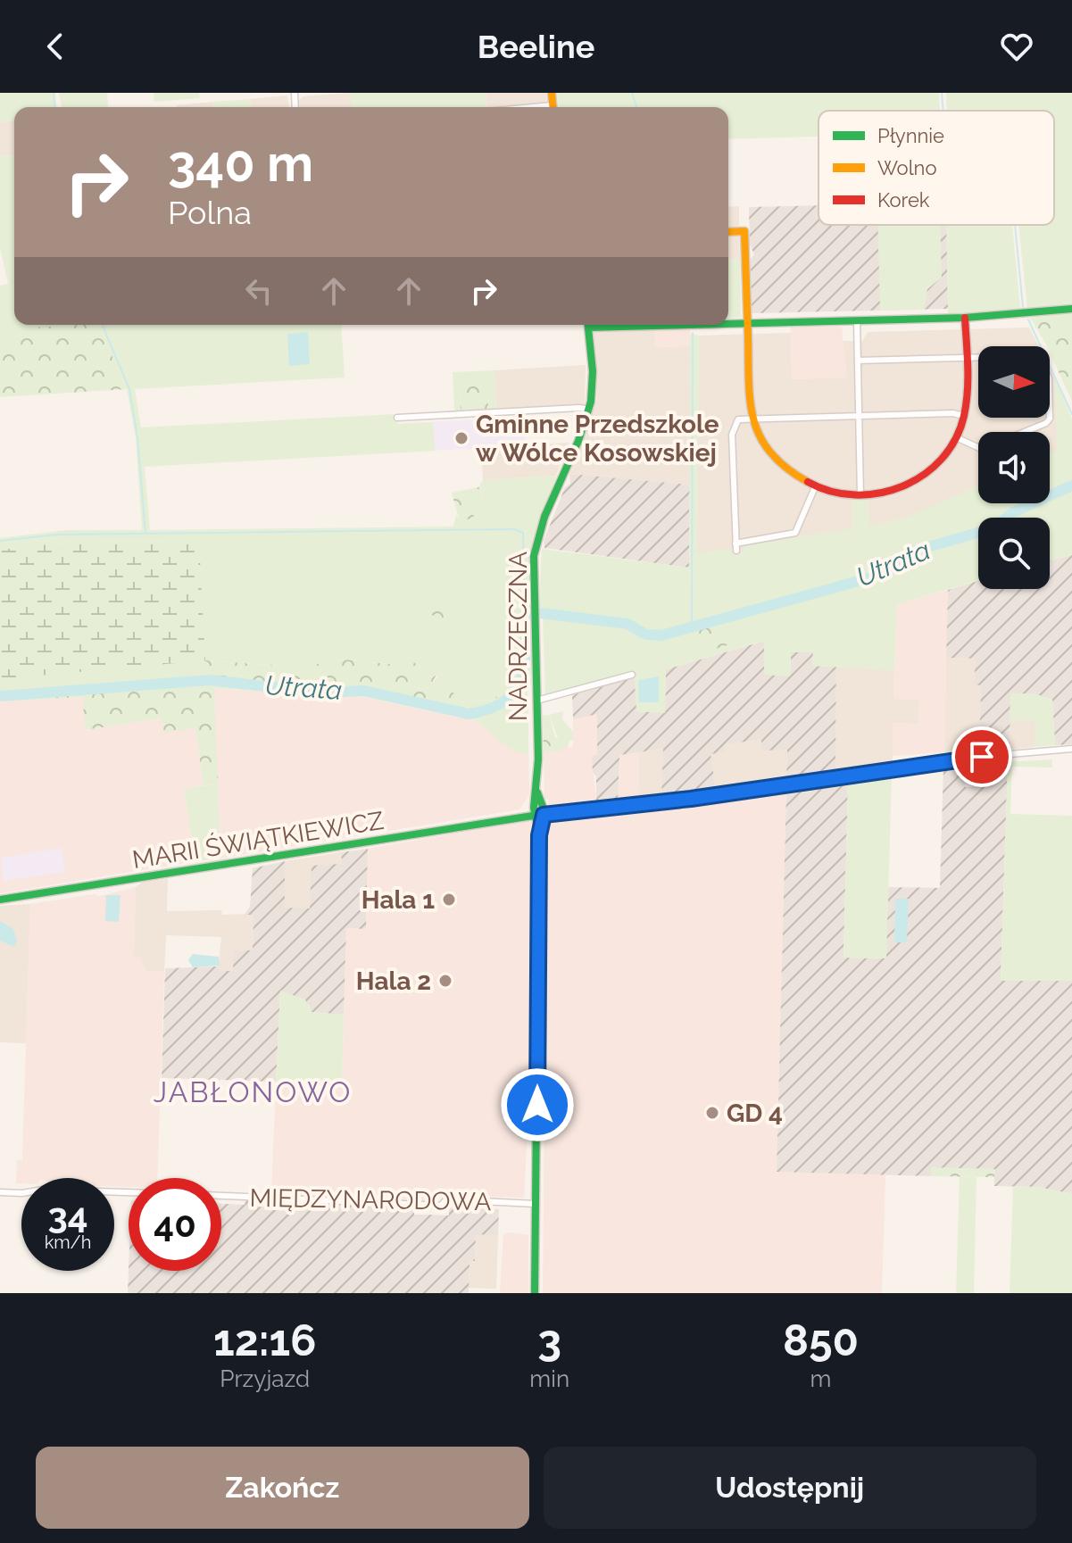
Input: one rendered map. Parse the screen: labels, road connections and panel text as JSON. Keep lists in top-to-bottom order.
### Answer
{
  "streets": {
    "street": ["NADRZECZNA", "MARII ŚWIĄTKIEWICZ", "MIĘDZYNARODOWA"]
  },
  "crossings": [
    ["NADRZECZNA", "MARII ŚWIĄTKIEWICZ"],
    ["NADRZECZNA", "MIĘDZYNARODOWA"]
  ],
  "districts": ["JABŁONOWO"],
  "water": ["Utrata"],
  "places": [
    "Gminne Przedszkole w Wólce Kosowskiej",
    "Hala 1",
    "Hala 2",
    "GD 4"
  ],
  "legend": ["Płynnie", "Wolno", "Korek"],
  "north": "right",
  "page": {
    "header": "Beeline",
    "turn": ["340 m", "Polna"],
    "speed": "34 km/h",
    "limit": "40",
    "eta": [
      "12:16",
      "Przyjazd",
      "3",
      "min",
      "850",
      "m"
    ],
    "buttons": ["Zakończ", "Udostępnij"]
  }
}
